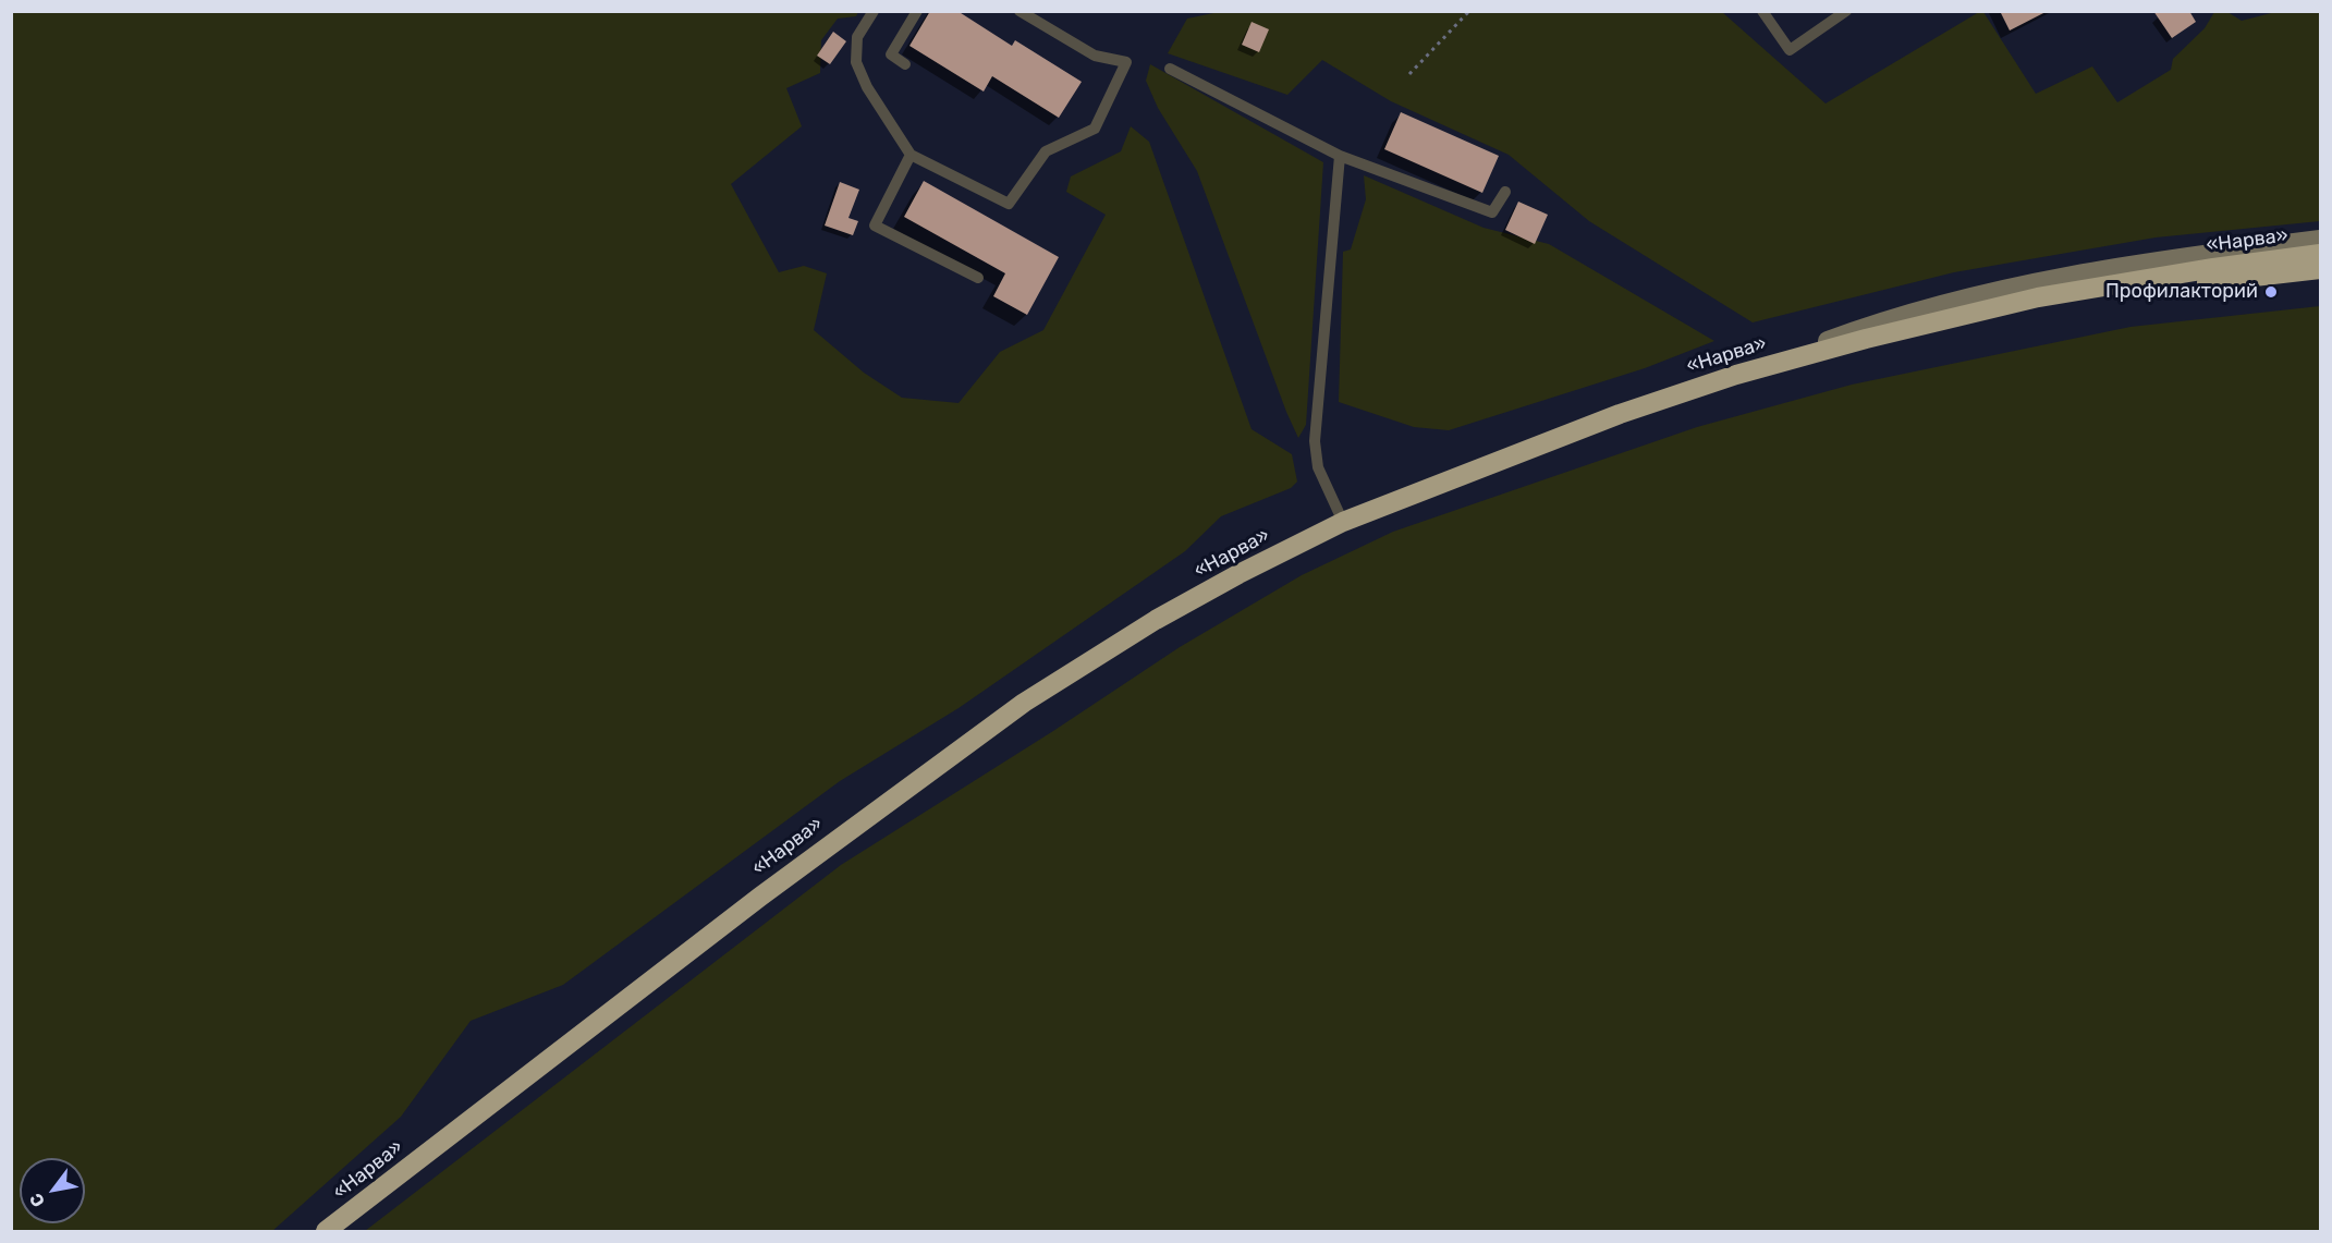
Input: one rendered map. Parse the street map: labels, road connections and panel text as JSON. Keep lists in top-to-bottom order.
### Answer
{
  "streets": {
    "highway": ["«Нарва»"]
  },
  "places": ["Профилакторий"],
  "north": "bottom left"
}
